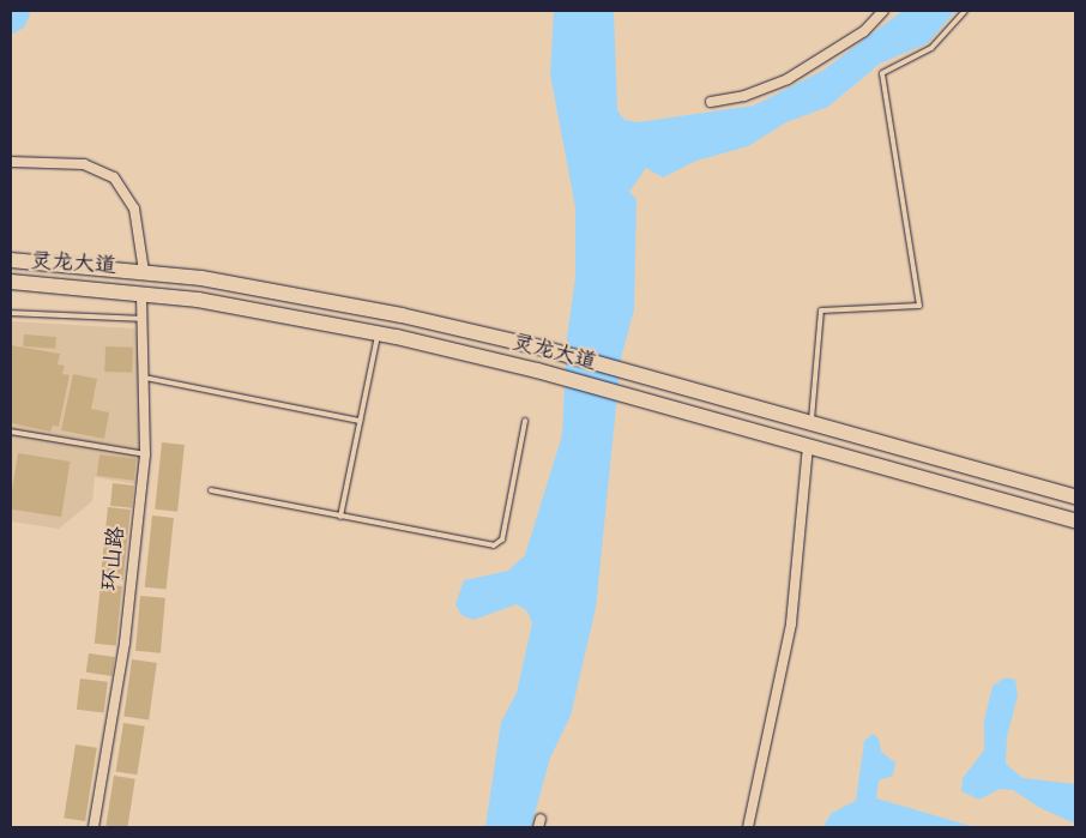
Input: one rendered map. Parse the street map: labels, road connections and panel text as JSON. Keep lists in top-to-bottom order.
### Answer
{
  "streets": {
    "main road": ["灵龙大道"],
    "street": ["环山路"]
  },
  "crossings": [
    ["灵龙大道", "环山路"]
  ]
}
